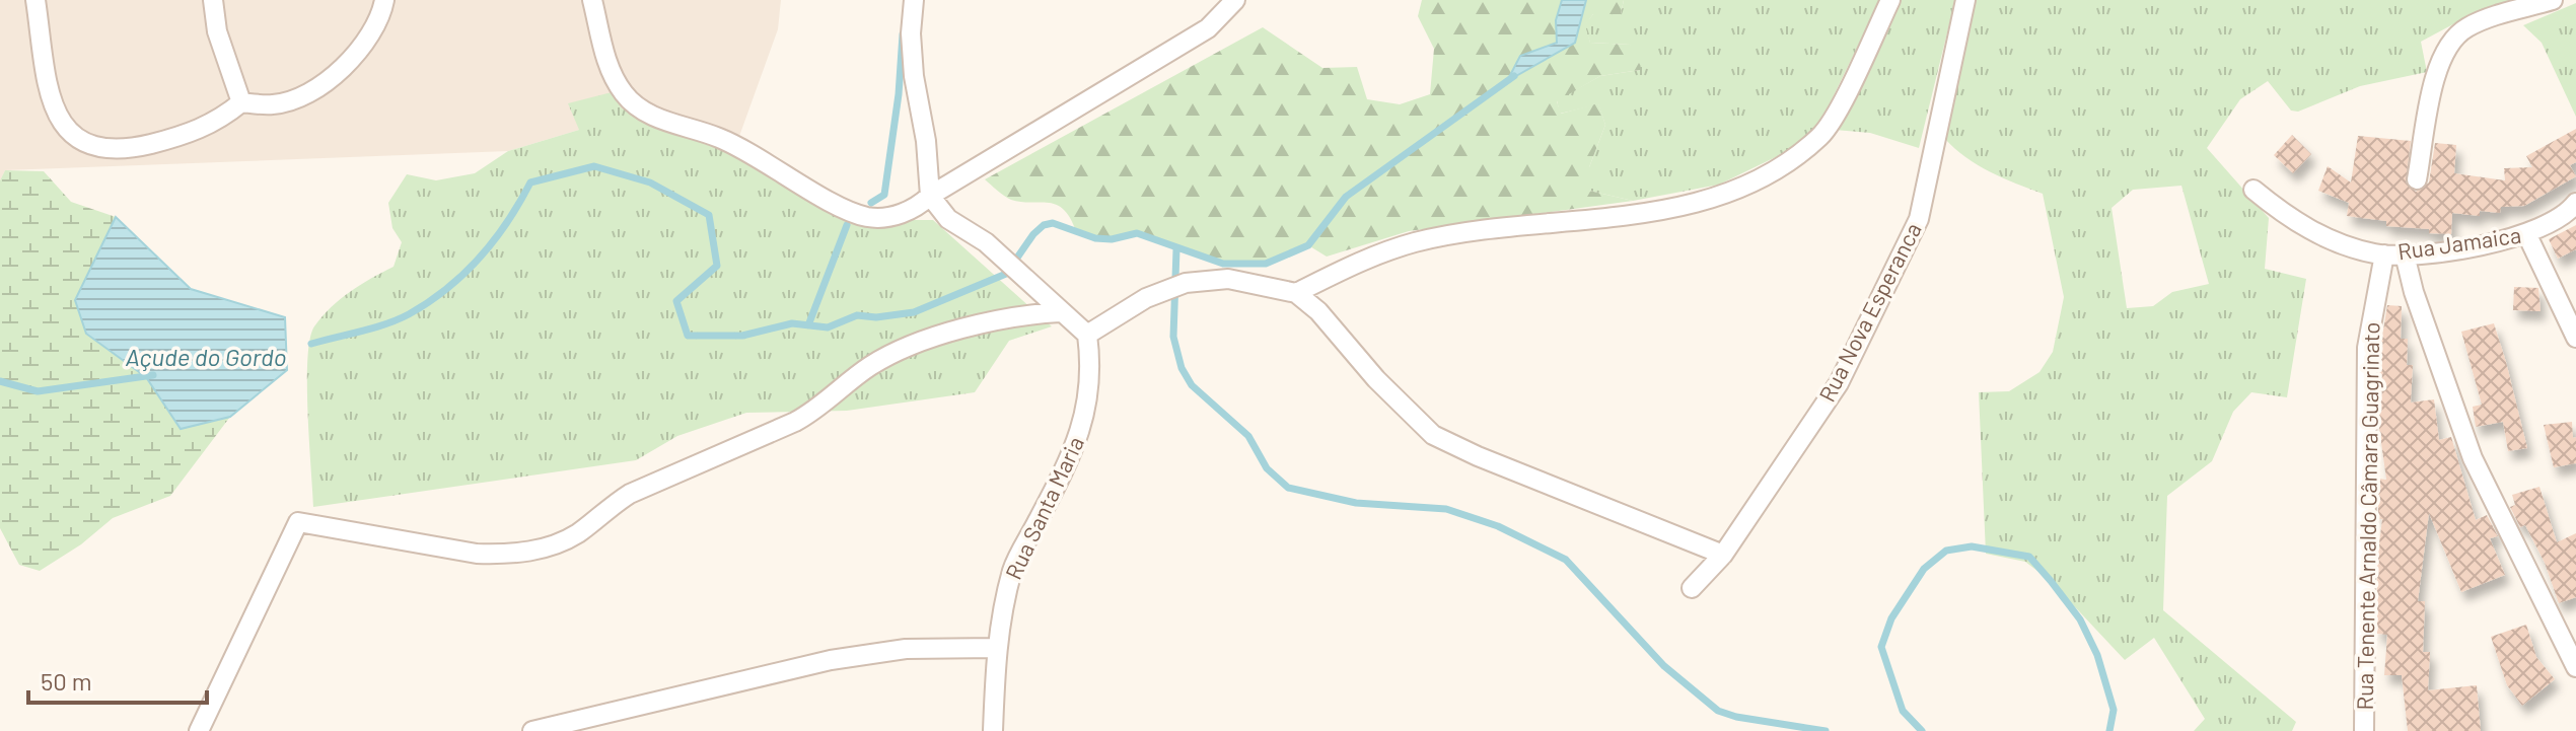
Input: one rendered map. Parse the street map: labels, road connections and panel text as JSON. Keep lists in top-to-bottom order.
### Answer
{
  "streets": {
    "street": [
      "Rua Jamaica",
      "Rua Nova Esperanca",
      "Rua Santa Maria",
      "Rua Tenente Arnaldo Câmara Guagrinato"
    ]
  },
  "crossings": [
    ["Rua Jamaica", "Rua Tenente Arnaldo Câmara Guagrinato"]
  ],
  "water": ["Açude do Gordo"],
  "scale_bar": "50 m"
}
